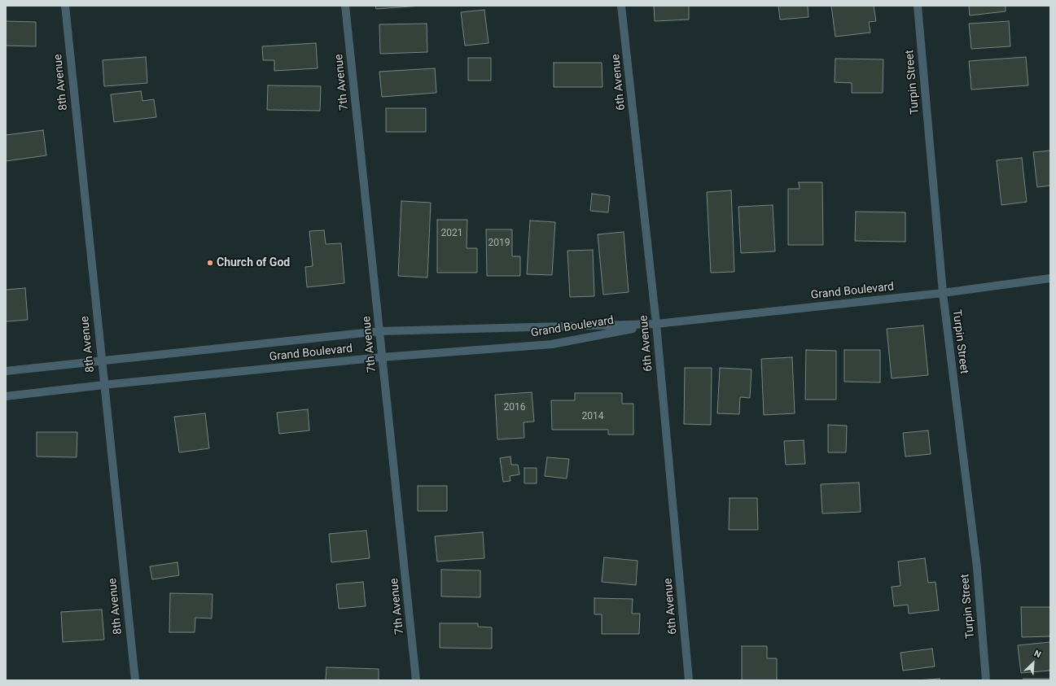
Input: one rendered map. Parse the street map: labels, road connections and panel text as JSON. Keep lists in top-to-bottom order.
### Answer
{
  "streets": {
    "street": [
      "8th Avenue",
      "7th Avenue",
      "6th Avenue",
      "Turpin Street",
      "Grand Boulevard"
    ]
  },
  "crossings": [
    ["8th Avenue", "Grand Boulevard"],
    ["7th Avenue", "Grand Boulevard"],
    ["6th Avenue", "Grand Boulevard"],
    ["Turpin Street", "Grand Boulevard"]
  ],
  "places": ["Church of God"],
  "house_numbers": [
    "2021",
    "2019",
    "2016",
    "2014"
  ],
  "north": "top right"
}
